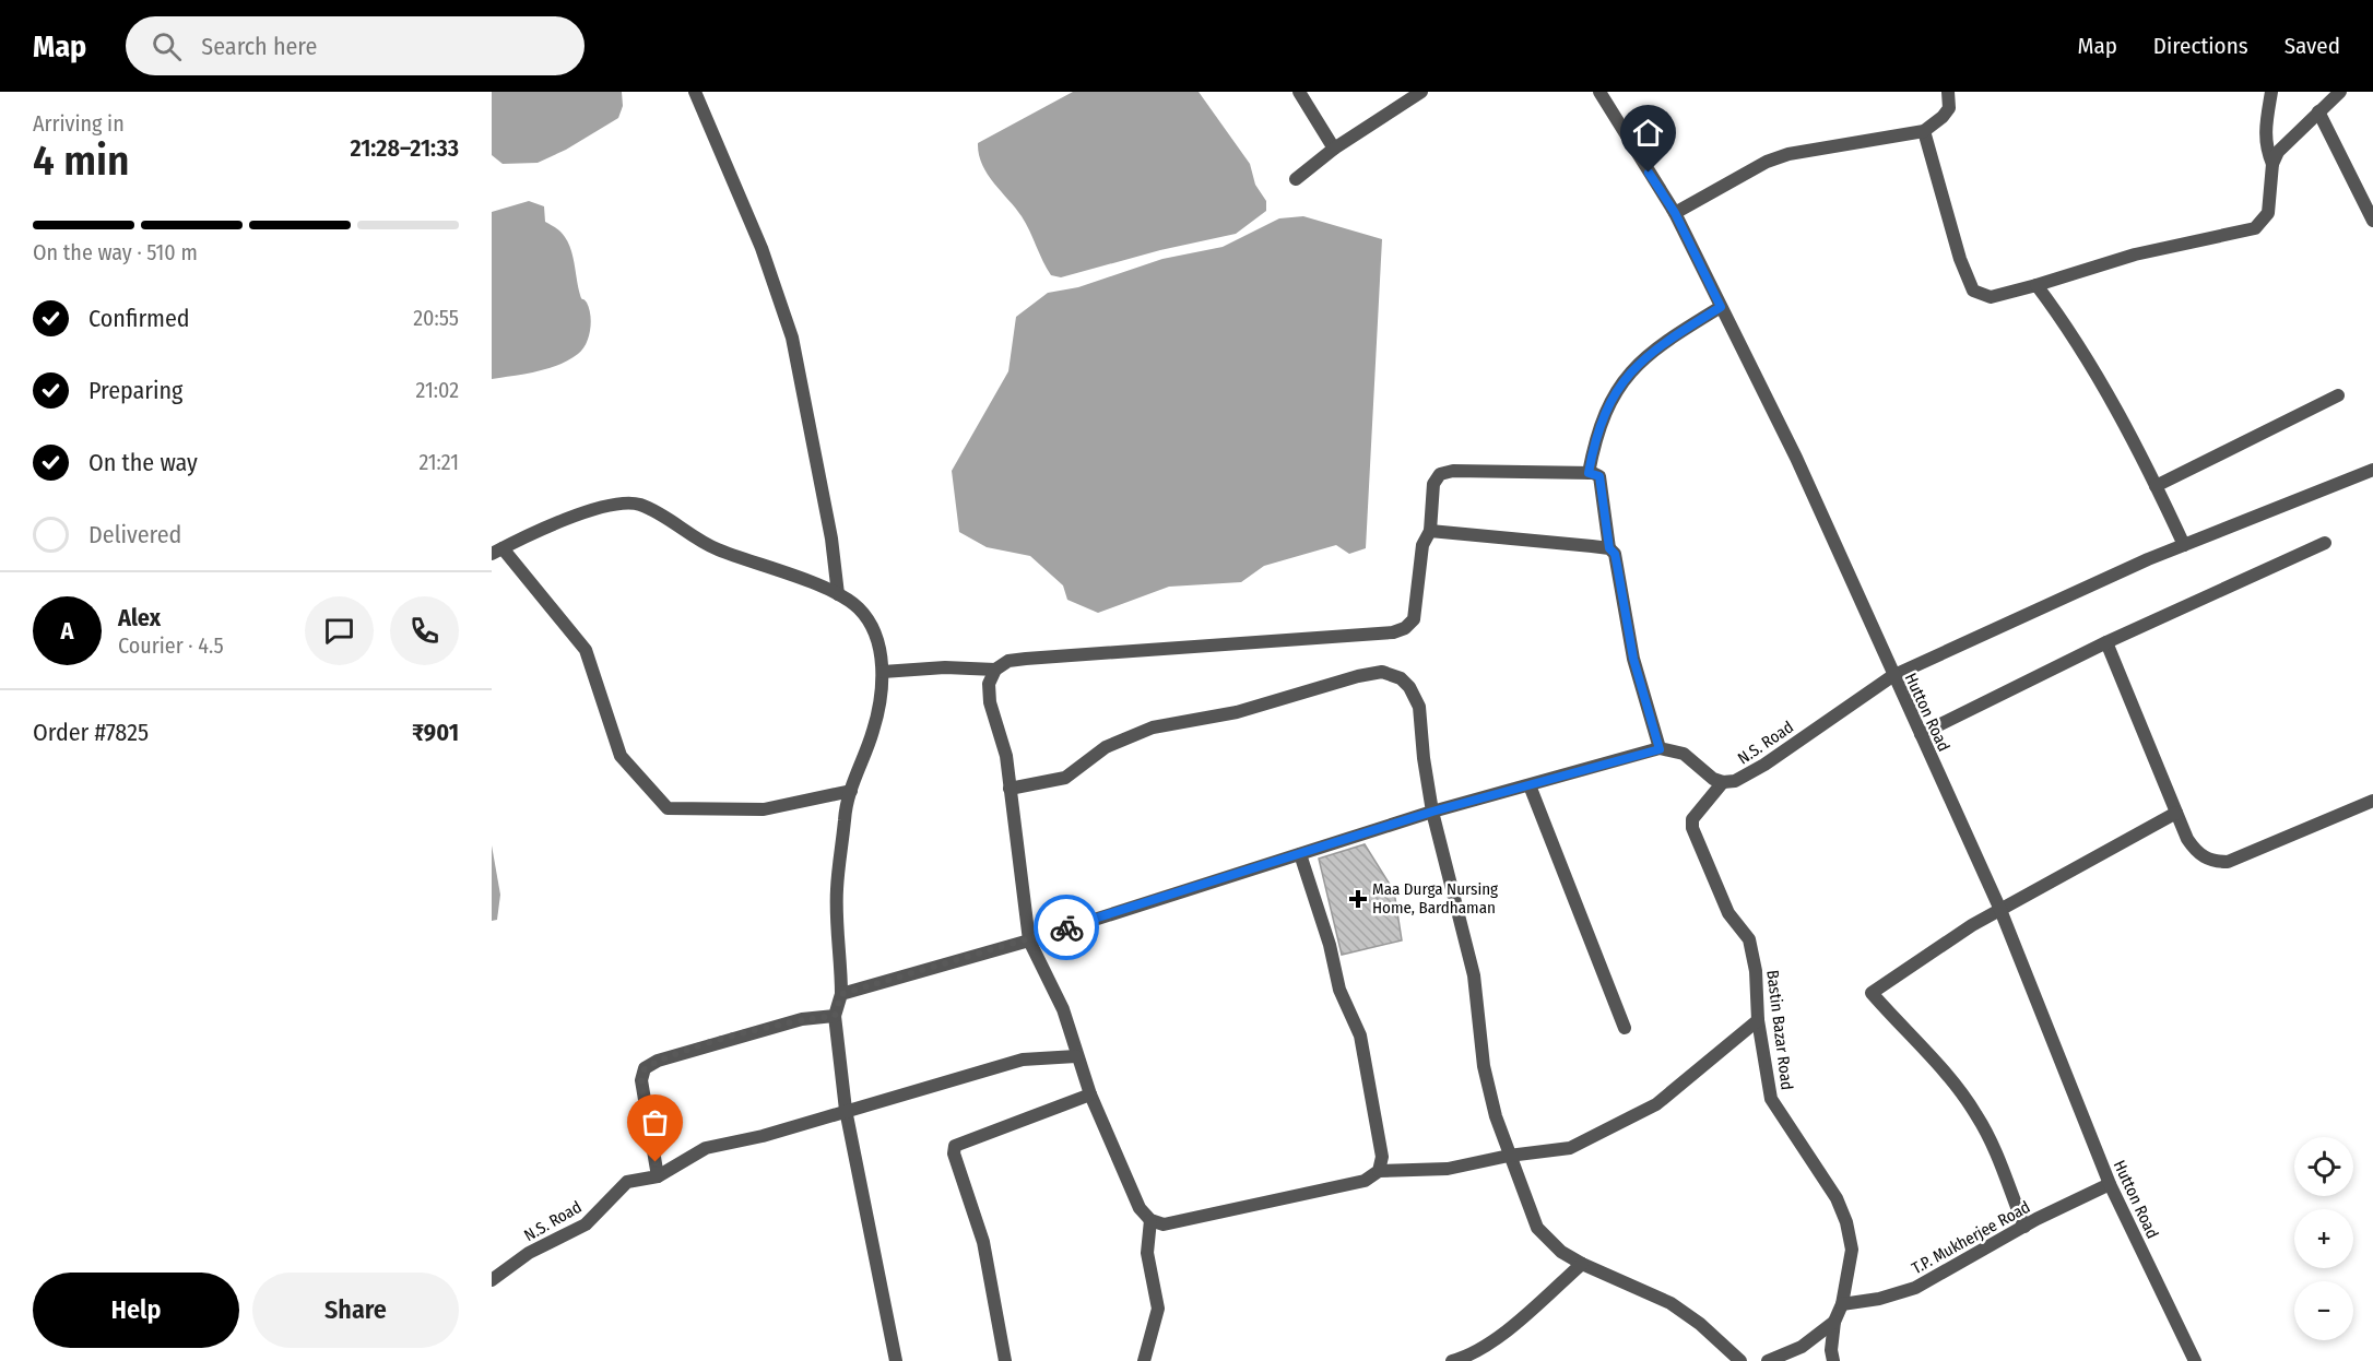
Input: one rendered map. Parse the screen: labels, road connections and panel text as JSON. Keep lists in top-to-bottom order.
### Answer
{
  "streets": {
    "street": [
      "Hutton Road",
      "N.S. Road",
      "Bastin Bazar Road",
      "T.P. Mukherjee Road"
    ]
  },
  "crossings": [
    ["Hutton Road", "N.S. Road"],
    ["Hutton Road", "T.P. Mukherjee Road"],
    ["N.S. Road", "Bastin Bazar Road"],
    ["Bastin Bazar Road", "T.P. Mukherjee Road"]
  ],
  "places": {
    "health": ["Maa Durga Nursing Home, Bardhaman"]
  },
  "page": {
    "header": "Map",
    "search": "Search here",
    "nav": ["Map", "Directions", "Saved"],
    "heading": ["4 min", "Arriving in", "21:28–21:33"],
    "panel": [
      "Alex",
      "Courier · 4.5",
      "Order #7825",
      "₹901"
    ],
    "bar": "On the way · 510 m",
    "list": [
      ["Confirmed", "20:55"],
      ["Preparing", "21:02"],
      ["On the way", "21:21"],
      "Delivered"
    ],
    "round": "A",
    "map_buttons": ["+", "−"],
    "buttons": ["Help", "Share"]
  }
}
